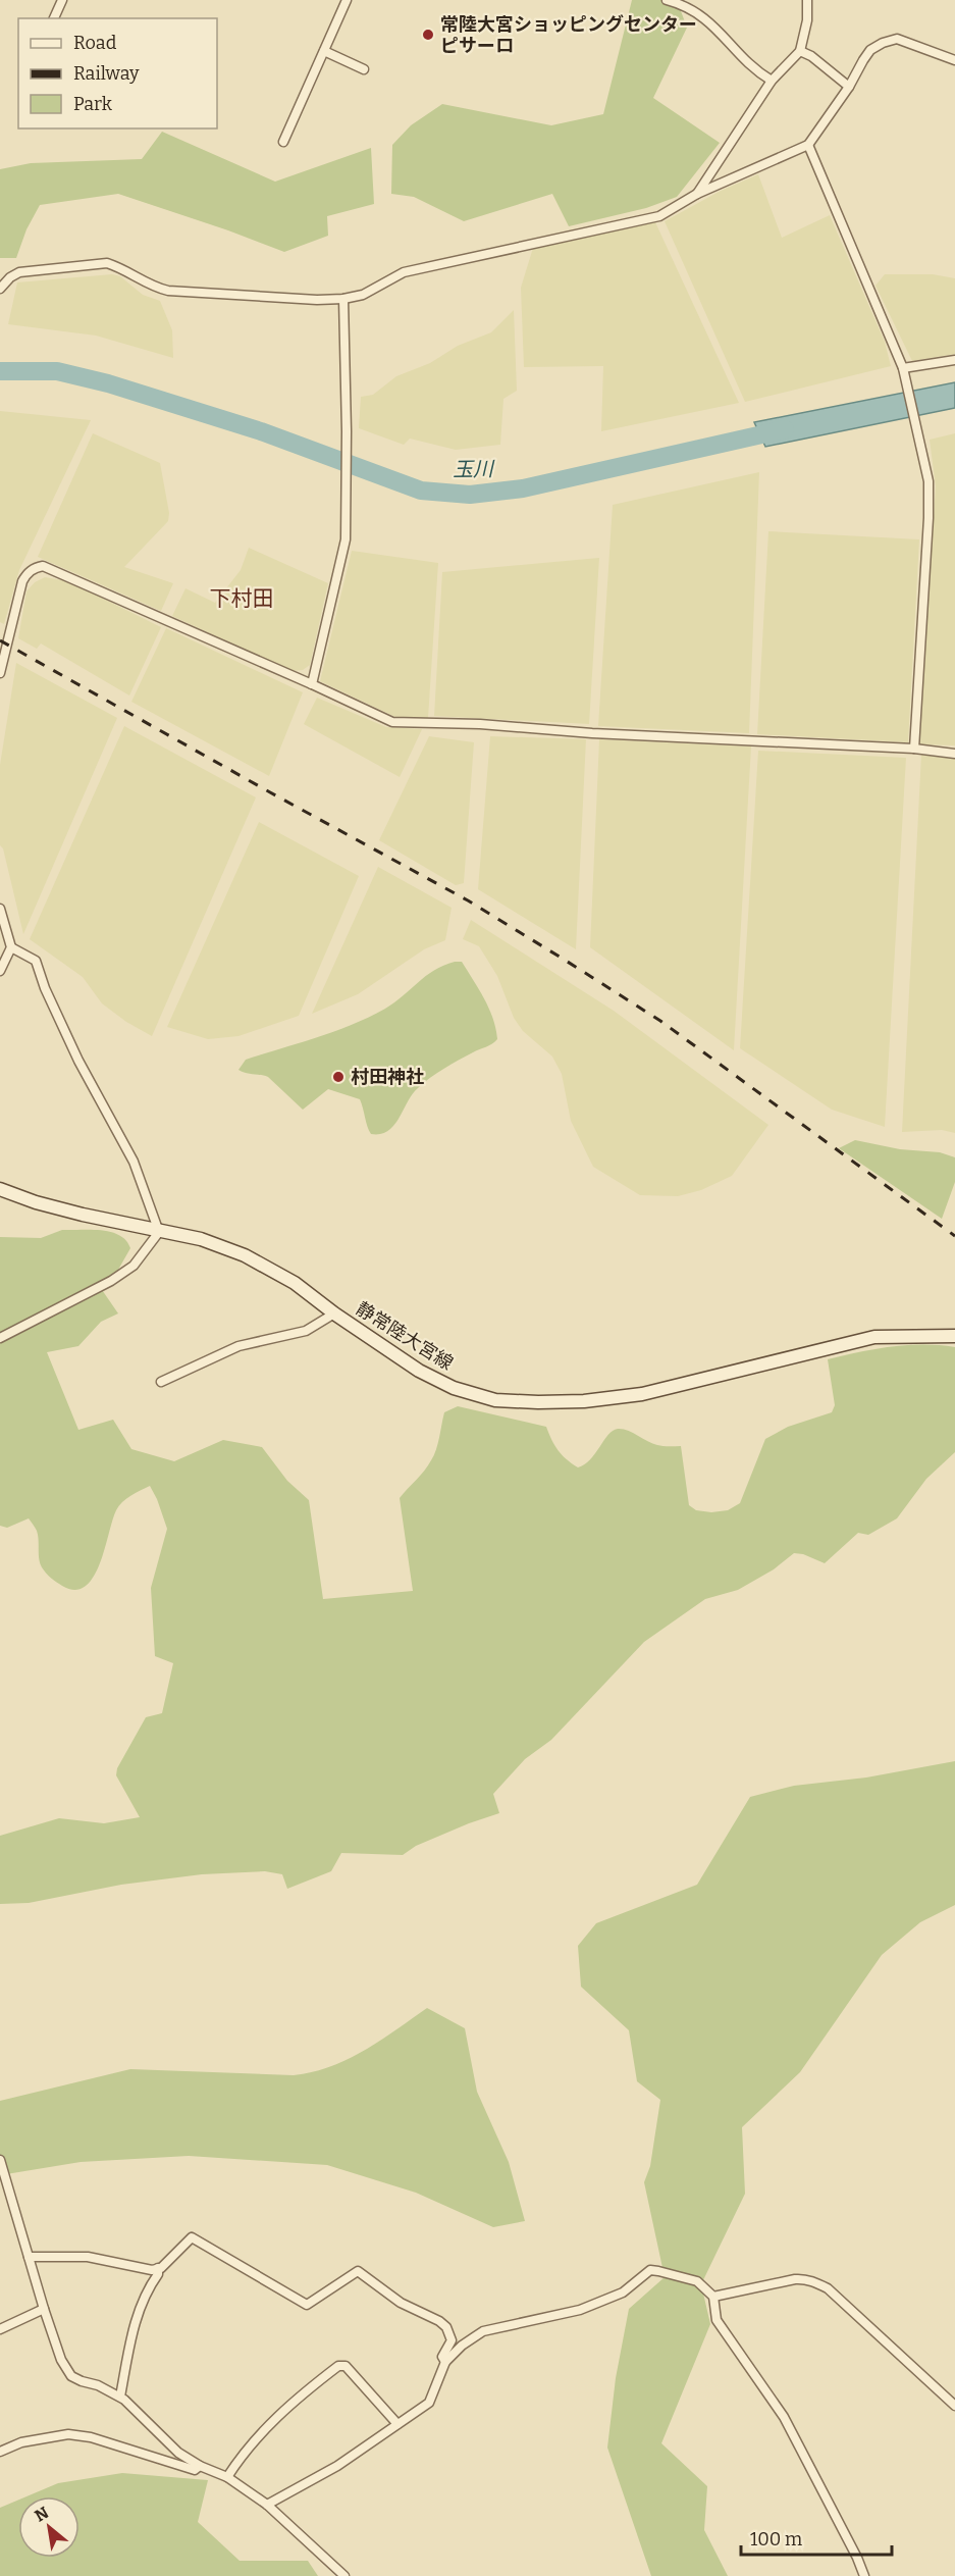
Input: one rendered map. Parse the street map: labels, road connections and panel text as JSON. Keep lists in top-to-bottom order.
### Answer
{
  "streets": {
    "main road": ["静常陸大宮線"]
  },
  "districts": ["下村田"],
  "water": ["玉川"],
  "places": ["常陸大宮ショッピングセンター ピサーロ", "村田神社"],
  "legend": ["Road", "Railway", "Park"],
  "scale_bar": "100 m",
  "north": "top left"
}
